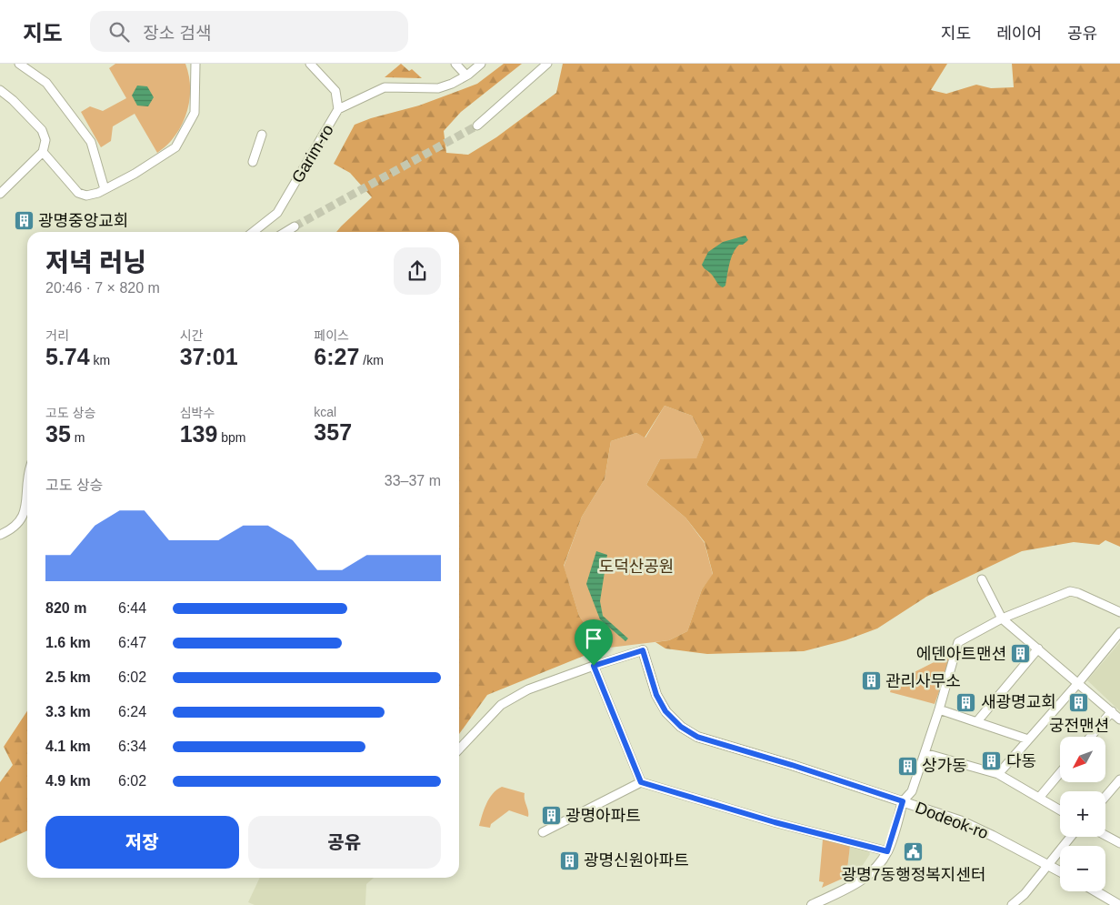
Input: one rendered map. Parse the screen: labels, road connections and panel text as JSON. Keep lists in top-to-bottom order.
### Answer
{
  "streets": {
    "street": ["Garim-ro", "Dodeok-ro"]
  },
  "parks": ["도덕산공원"],
  "places": {
    "building": [
      "광명중앙교회",
      "에덴아트맨션",
      "관리사무소",
      "새광명교회",
      "궁전맨션",
      "다동",
      "상가동",
      "광명아파트",
      "광명신원아파트"
    ],
    "public building": ["광명7동행정복지센터"]
  },
  "north": "bottom left",
  "page": {
    "header": "지도",
    "search": "장소 검색",
    "nav": ["지도", "레이어", "공유"],
    "heading": ["저녁 러닝", "20:46 · 7 × 820 m"],
    "stats": [
      ["거리", "5.74 km"],
      ["시간", "37:01"],
      ["페이스", "6:27 /km"],
      ["고도 상승", "35 m"],
      ["심박수", "139 bpm"],
      ["kcal", "357"]
    ],
    "chart": ["고도 상승", "33–37 m"],
    "list": [
      {
        "name": "820 m",
        "note": "6:44"
      },
      {
        "name": "1.6 km",
        "note": "6:47"
      },
      {
        "name": "2.5 km",
        "note": "6:02"
      },
      {
        "name": "3.3 km",
        "note": "6:24"
      },
      {
        "name": "4.1 km",
        "note": "6:34"
      },
      {
        "name": "4.9 km",
        "note": "6:02"
      }
    ],
    "map_buttons": ["+", "−"],
    "buttons": ["저장", "공유"]
  }
}
